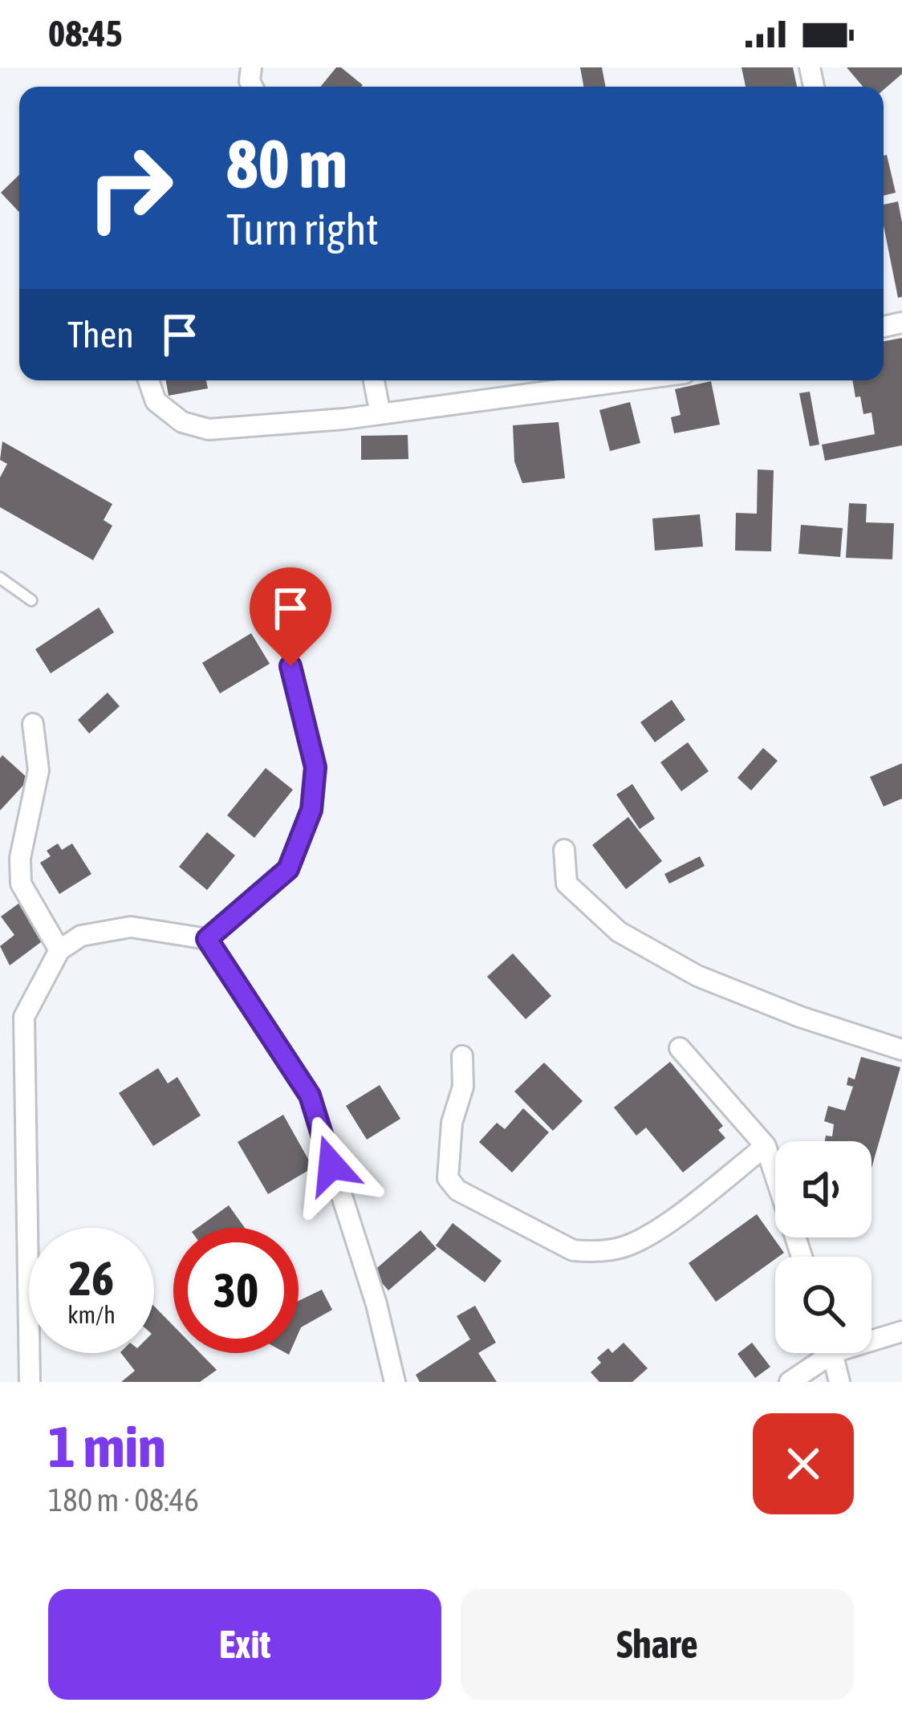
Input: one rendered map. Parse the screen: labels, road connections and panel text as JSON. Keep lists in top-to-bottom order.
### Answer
{
  "page": {
    "status": "08:45",
    "turn": ["80 m", "Turn right"],
    "then": "Then",
    "speed": "26 km/h",
    "limit": "30",
    "heading": ["1 min", "180 m · 08:46"],
    "buttons": ["Exit", "Share"]
  }
}
